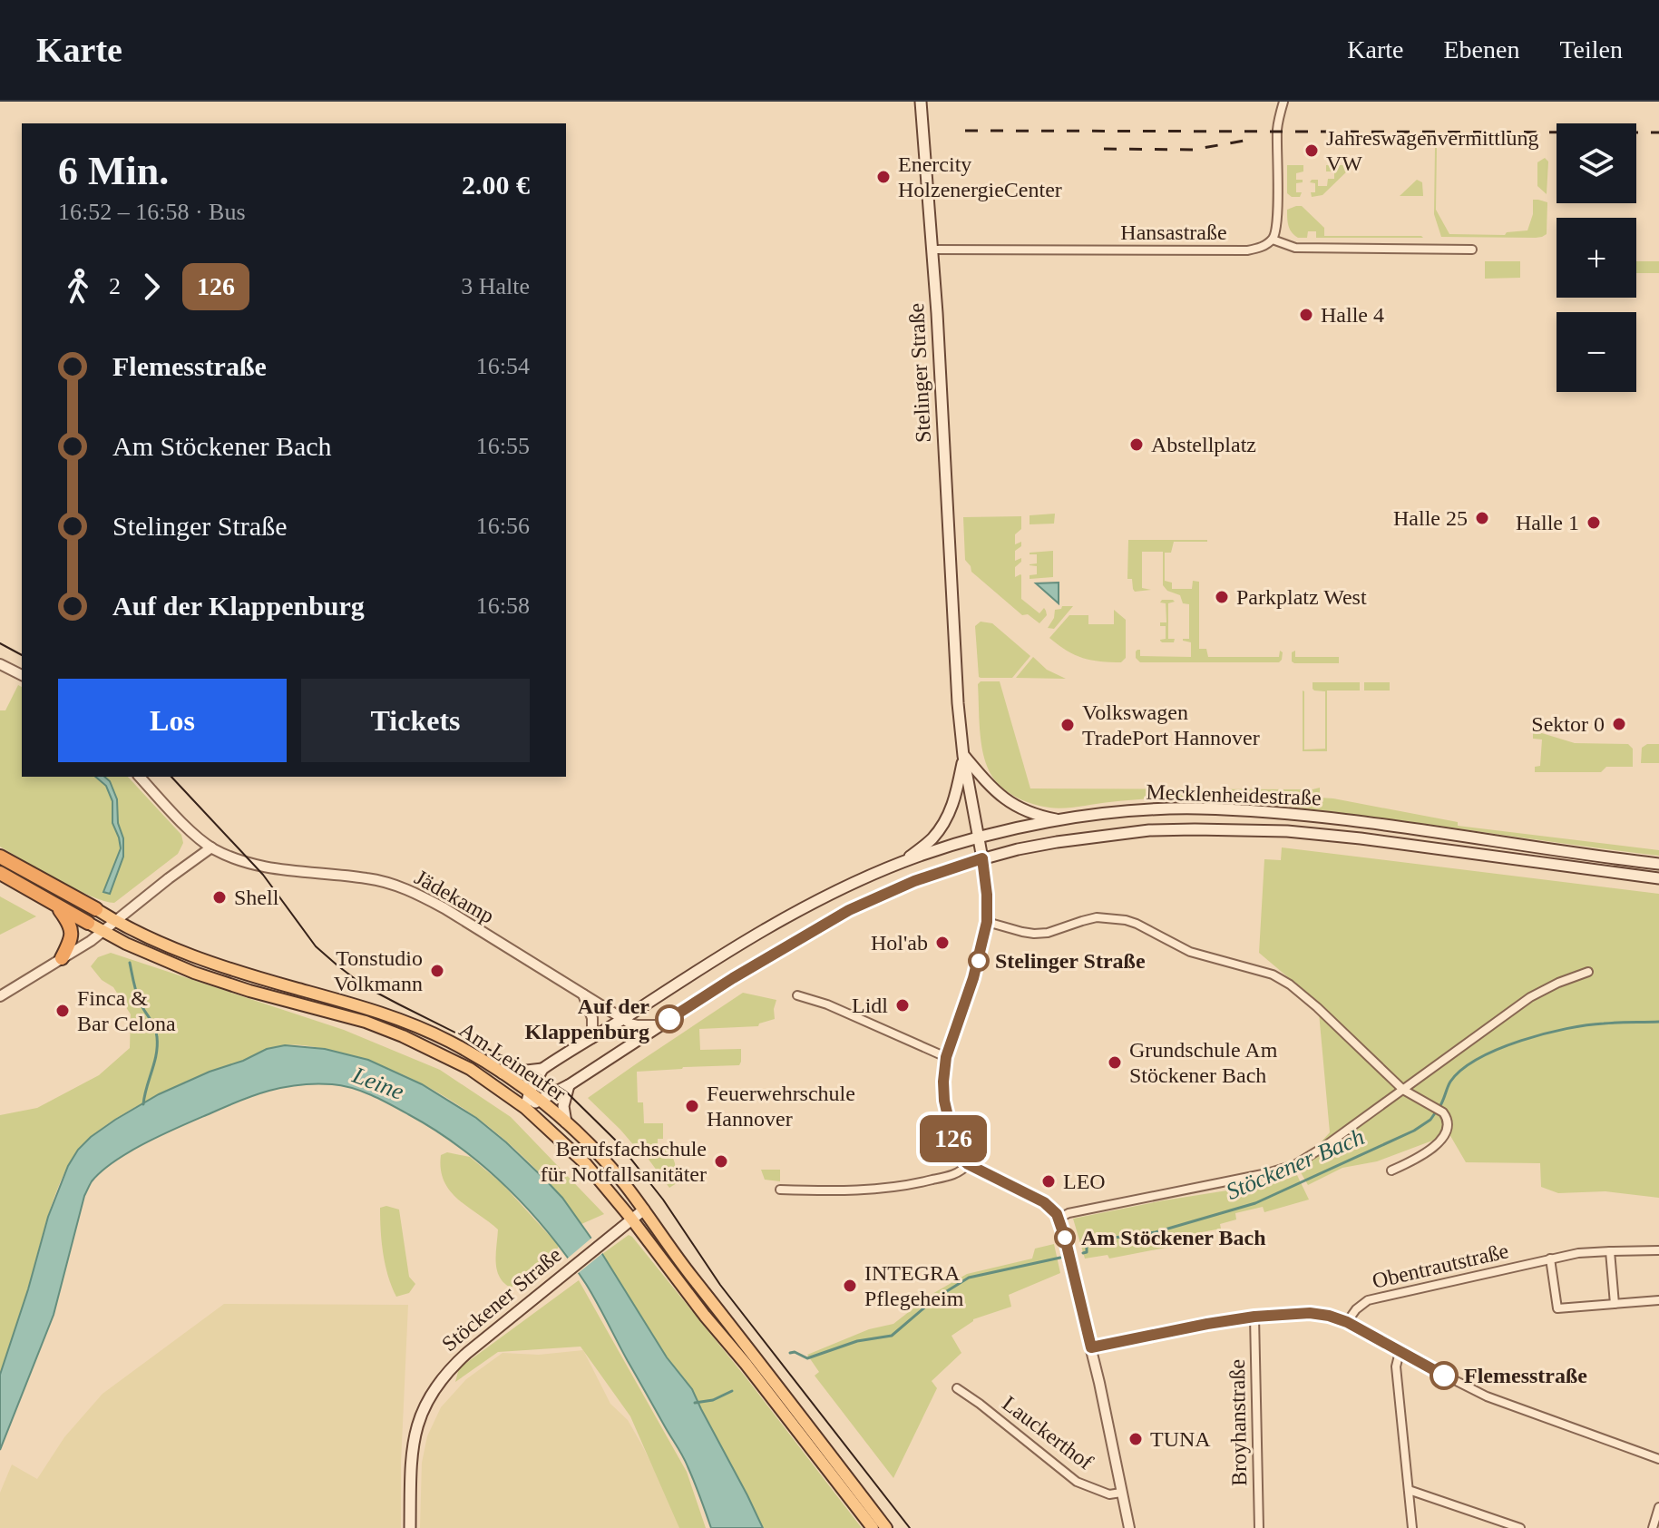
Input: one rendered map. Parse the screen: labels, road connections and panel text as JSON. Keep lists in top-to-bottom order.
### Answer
{
  "streets": {
    "highway": ["Am Leineufer"],
    "main road": ["Stelinger Straße", "Mecklenheidestraße", "Stöckener Straße"],
    "street": [
      "Hansastraße",
      "Jädekamp",
      "Obentrautstraße",
      "Broyhanstraße",
      "Lauckerthof"
    ]
  },
  "crossings": [
    ["Hansastraße", "Stelinger Straße"],
    ["Stelinger Straße", "Mecklenheidestraße"],
    ["Mecklenheidestraße", "Jädekamp"],
    ["Mecklenheidestraße", "Am Leineufer"],
    ["Am Leineufer", "Stöckener Straße"]
  ],
  "water": ["Leine", "Stöckener Bach"],
  "places": [
    "Jahreswagenvermittlung VW",
    "Enercity HolzenergieCenter",
    "Halle 4",
    "Abstellplatz",
    "Halle 25",
    "Halle 1",
    "Parkplatz West",
    "Sektor 0",
    "Volkswagen TradePort Hannover",
    "Shell",
    "Hol'ab",
    "Stelinger Straße",
    "Tonstudio Volkmann",
    "Lidl",
    "Finca & Bar Celona",
    "Auf der Klappenburg",
    "Grundschule Am Stöckener Bach",
    "Feuerwehrschule Hannover",
    "Berufsfachschule für Notfallsanitäter",
    "LEO",
    "Am Stöckener Bach",
    "INTEGRA Pflegeheim",
    "Flemesstraße",
    "TUNA"
  ],
  "lines": ["bus line 126"],
  "page": {
    "header": "Karte",
    "nav": ["Karte", "Ebenen", "Teilen"],
    "on_map": "126",
    "map_buttons": ["+", "−"],
    "heading": ["6 Min.", "16:52 – 16:58 · Bus", "2.00 €"],
    "legs": ["2", "126", "3 Halte"],
    "list": [
      {
        "name": "Flemesstraße",
        "value": "16:54"
      },
      {
        "name": "Am Stöckener Bach",
        "value": "16:55"
      },
      {
        "name": "Stelinger Straße",
        "value": "16:56"
      },
      {
        "name": "Auf der Klappenburg",
        "value": "16:58"
      }
    ],
    "buttons": ["Los", "Tickets"]
  }
}
